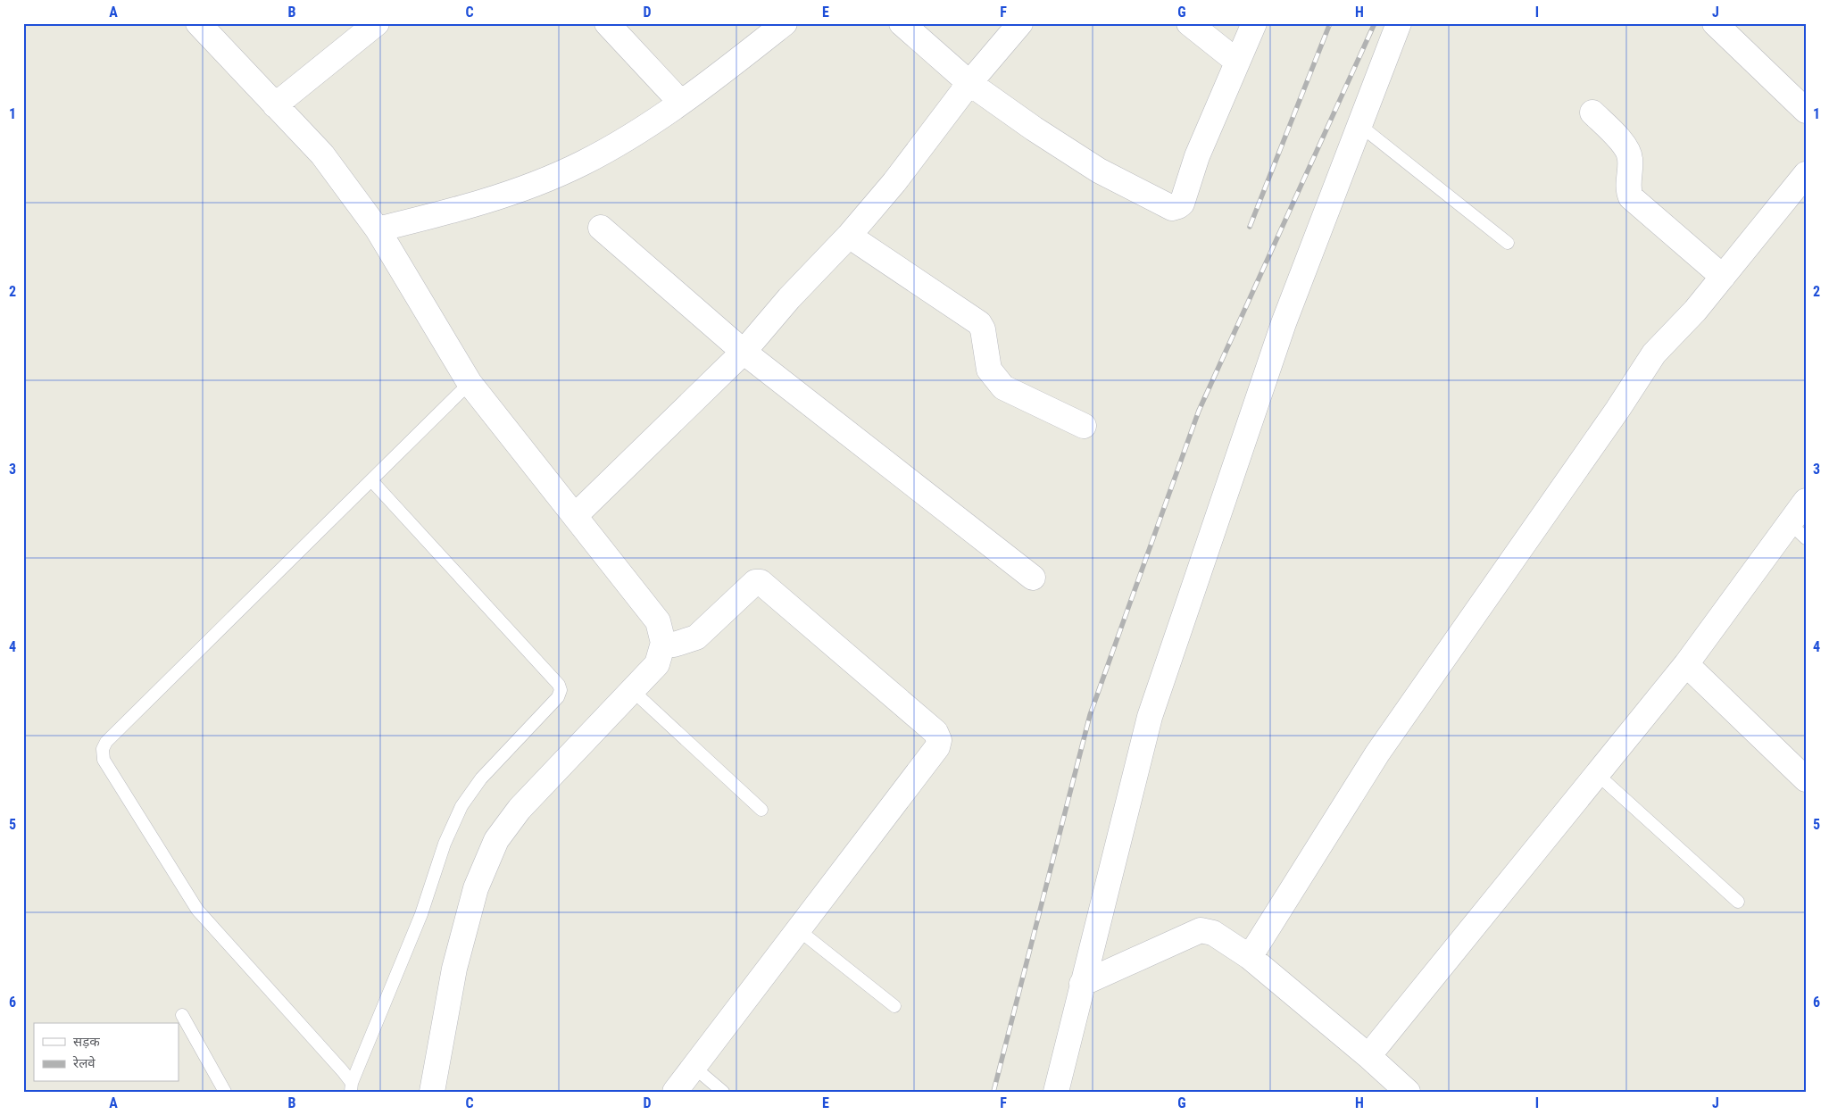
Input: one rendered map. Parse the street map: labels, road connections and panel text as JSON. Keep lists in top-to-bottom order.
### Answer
{
  "legend": ["सड़क", "रेलवे"],
  "grid": {
    "columns": [
      "A",
      "B",
      "C",
      "D",
      "E",
      "F",
      "G",
      "H",
      "I",
      "J"
    ],
    "rows": [
      "1",
      "2",
      "3",
      "4",
      "5",
      "6"
    ]
  }
}
